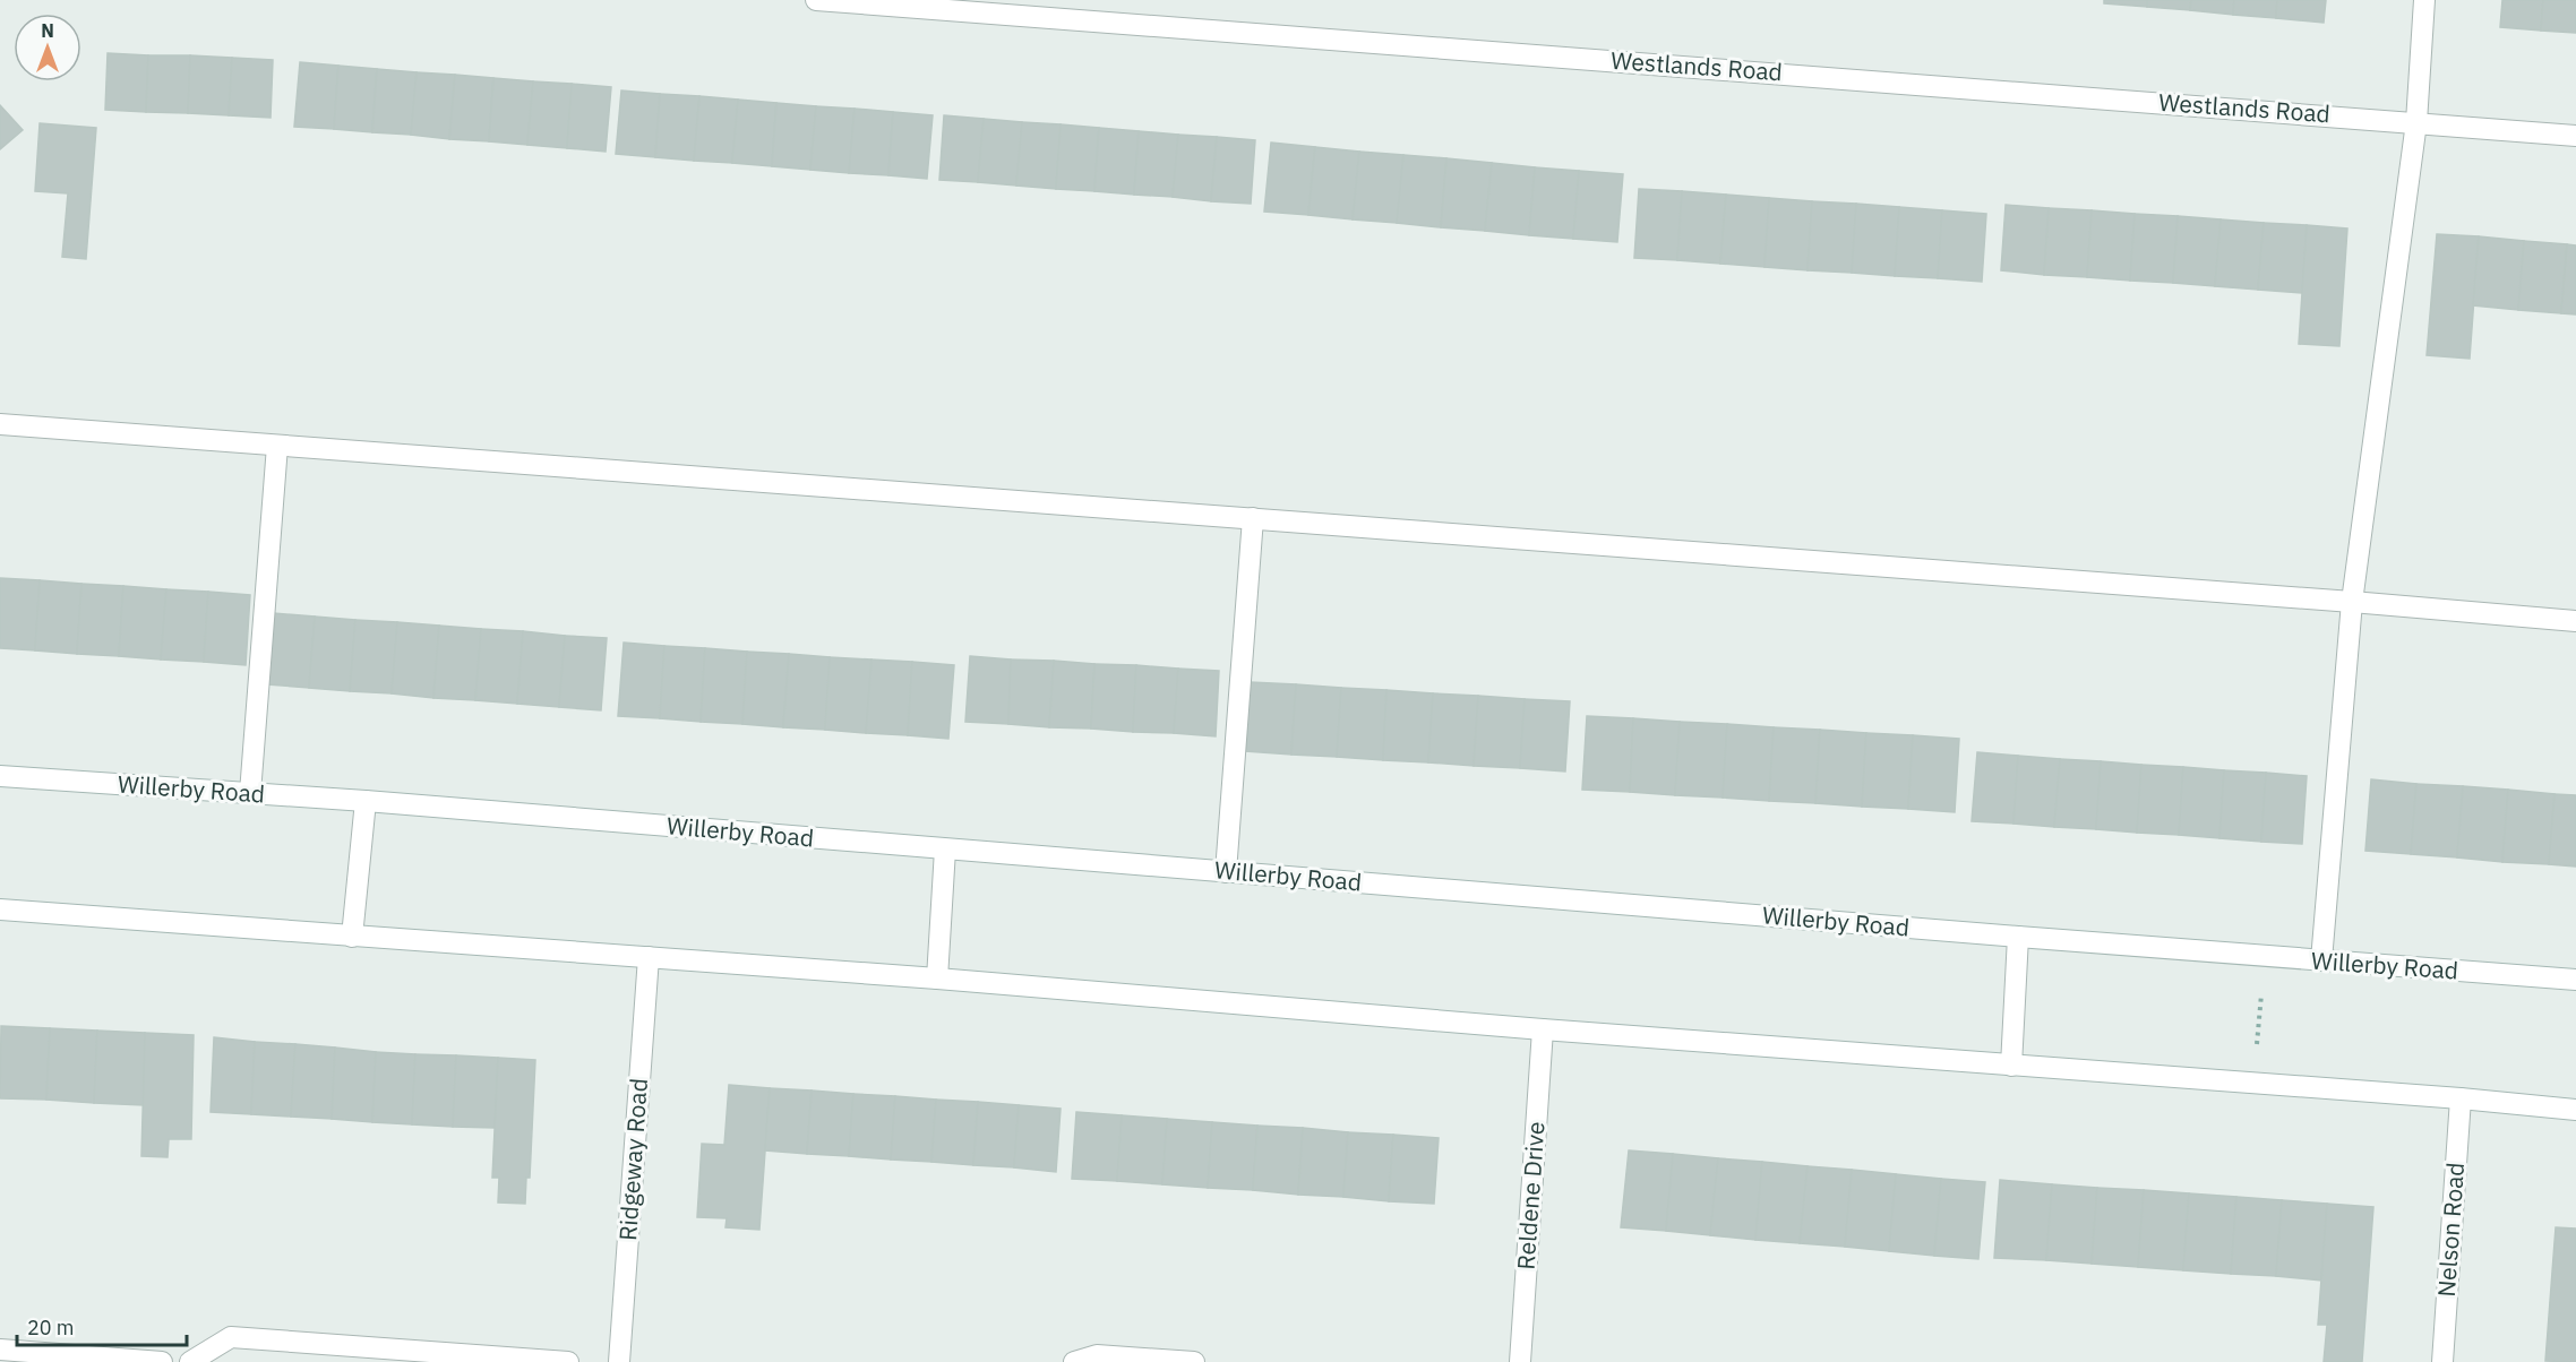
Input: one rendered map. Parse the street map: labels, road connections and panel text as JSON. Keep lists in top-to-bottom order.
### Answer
{
  "streets": {
    "street": [
      "Westlands Road",
      "Willerby Road",
      "Ridgeway Road",
      "Reldene Drive",
      "Nelson Road"
    ]
  },
  "scale_bar": "20 m",
  "north": "top"
}
